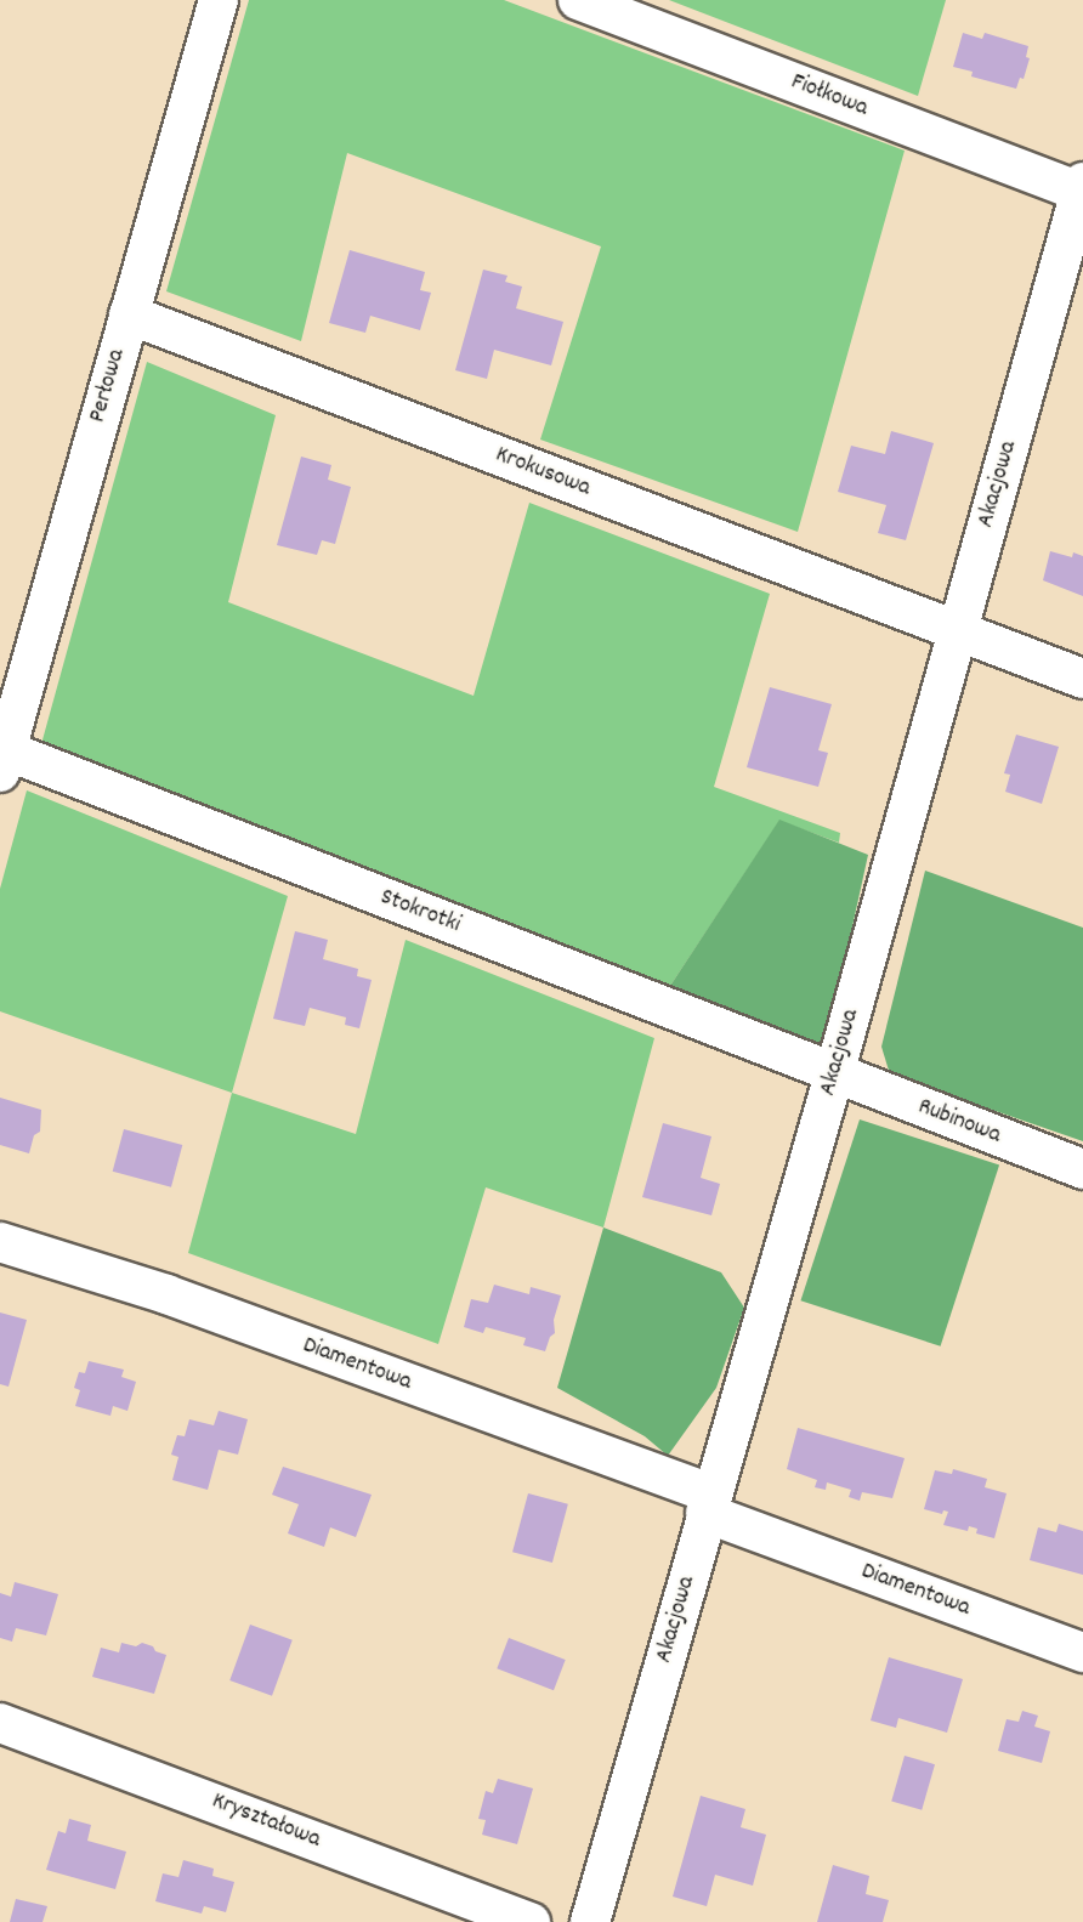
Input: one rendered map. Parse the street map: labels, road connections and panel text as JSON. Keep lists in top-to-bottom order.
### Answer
{
  "streets": {
    "street": [
      "Fiołkowa",
      "Perłowa",
      "Krokusowa",
      "Akacjowa",
      "Stokrotki",
      "Rubinowa",
      "Diamentowa",
      "Kryształowa"
    ]
  },
  "crossings": [
    ["Fiołkowa", "Akacjowa"],
    ["Perłowa", "Krokusowa"],
    ["Perłowa", "Stokrotki"],
    ["Krokusowa", "Akacjowa"],
    ["Akacjowa", "Stokrotki"],
    ["Akacjowa", "Rubinowa"],
    ["Akacjowa", "Diamentowa"],
    ["Stokrotki", "Rubinowa"]
  ]
}
